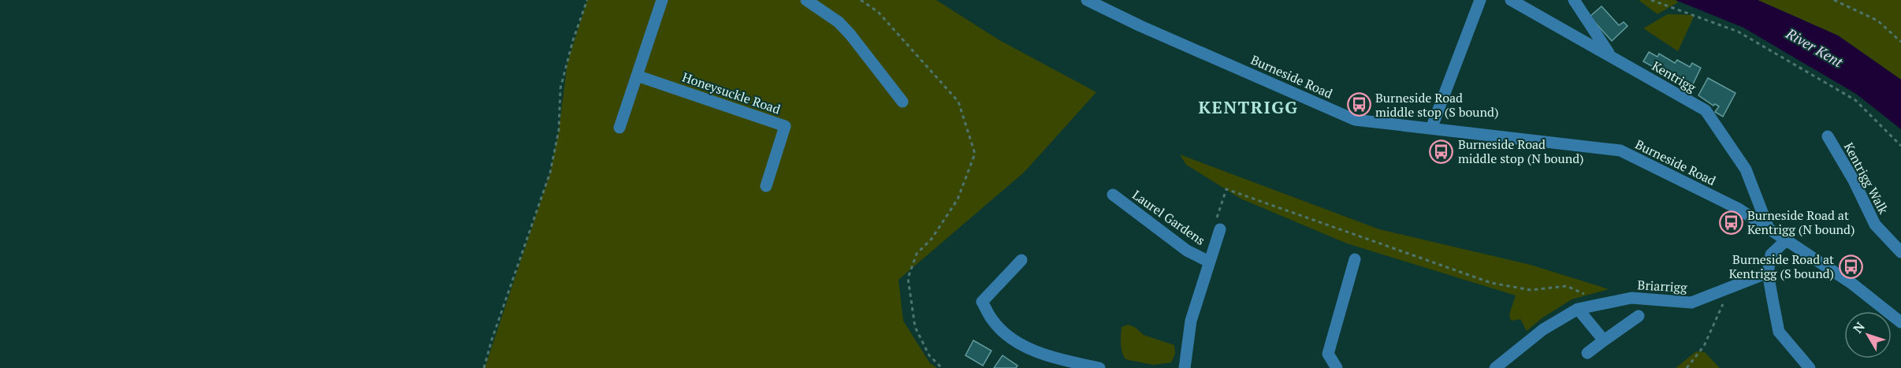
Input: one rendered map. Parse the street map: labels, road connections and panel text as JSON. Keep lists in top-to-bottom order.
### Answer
{
  "streets": {
    "street": [
      "Burneside Road",
      "Kentrigg",
      "Honeysuckle Road",
      "Kentrigg Walk",
      "Laurel Gardens",
      "Briarrigg"
    ]
  },
  "crossings": [
    ["Burneside Road", "Kentrigg"]
  ],
  "districts": ["KENTRIGG"],
  "water": ["River Kent"],
  "places": {
    "bus stop": [
      "Burneside Road middle stop (S bound)",
      "Burneside Road middle stop (N bound)",
      "Burneside Road at Kentrigg (N bound)",
      "Burneside Road at Kentrigg (S bound)"
    ]
  },
  "north": "top left"
}
